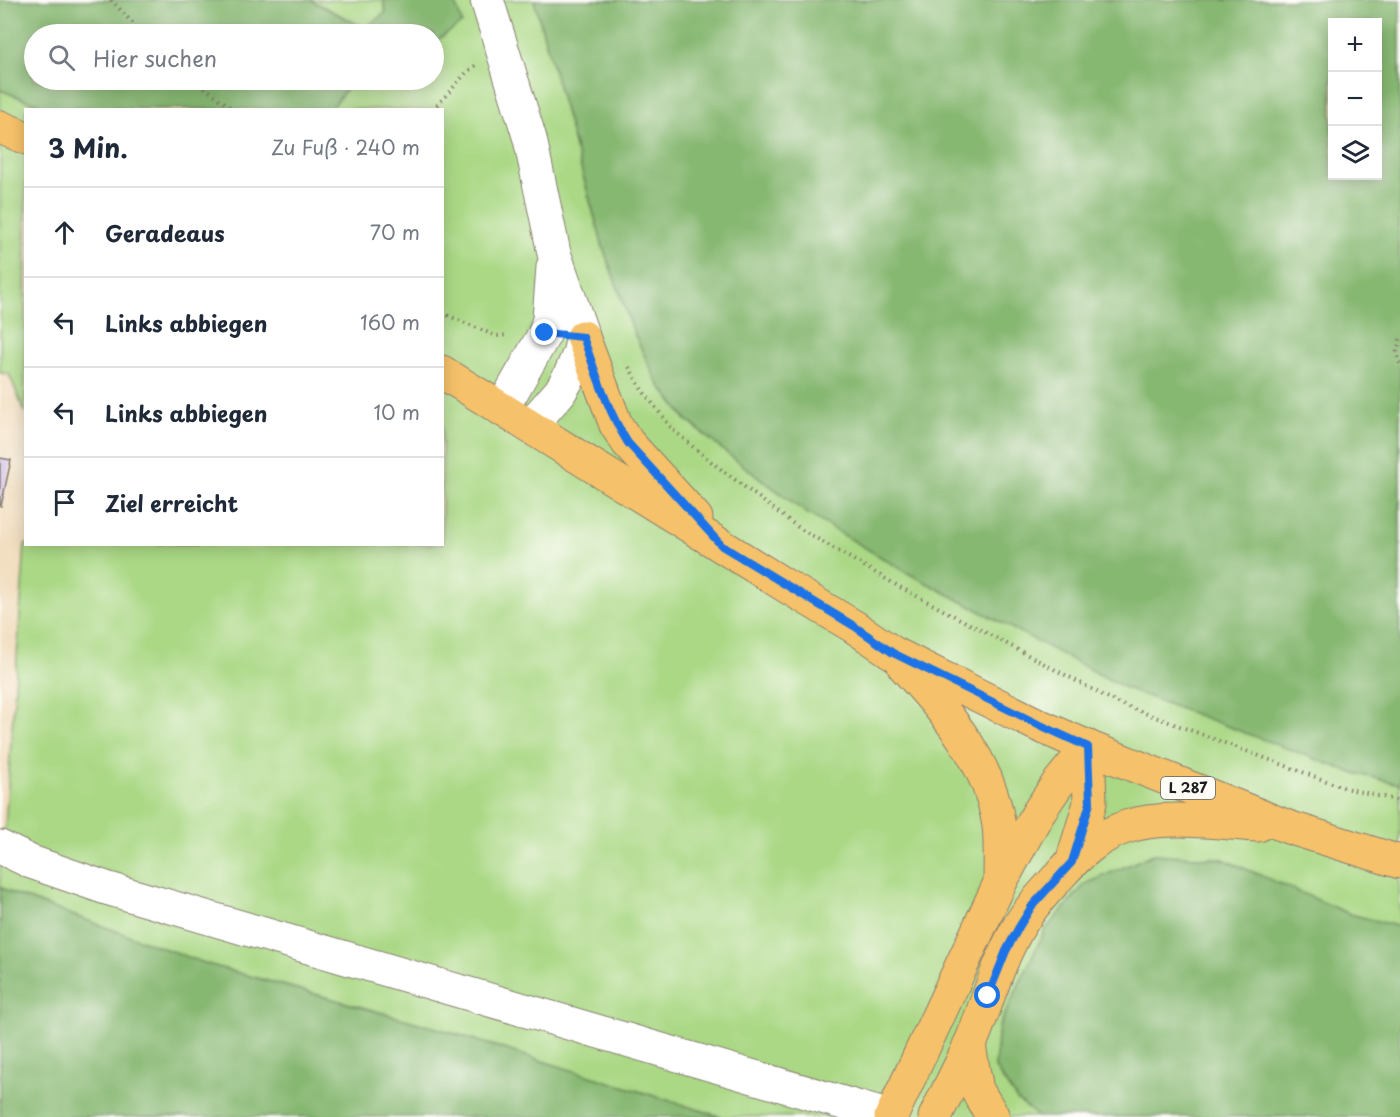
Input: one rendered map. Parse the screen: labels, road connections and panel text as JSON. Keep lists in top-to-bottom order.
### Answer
{
  "streets": {
    "main road": ["L 287"]
  },
  "page": {
    "map_buttons": ["+", "−"],
    "search": "Hier suchen",
    "heading": ["3 Min.", "Zu Fuß · 240 m"],
    "list": [
      ["Geradeaus", "70 m"],
      ["Links abbiegen", "160 m"],
      ["Links abbiegen", "10 m"],
      "Ziel erreicht"
    ]
  }
}
